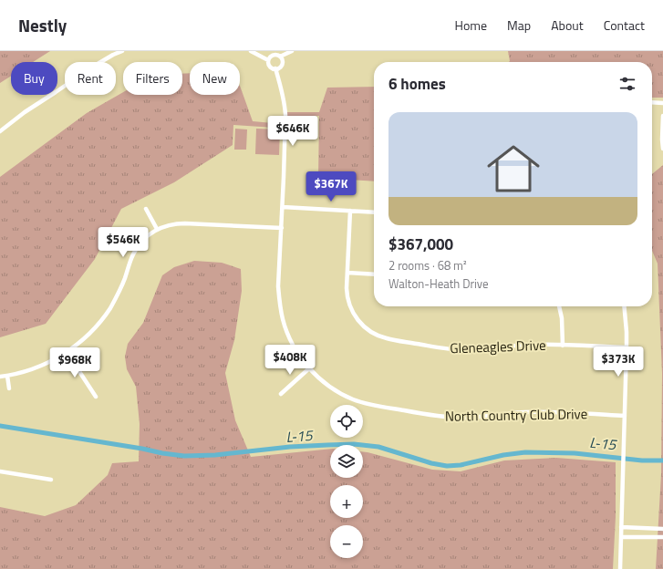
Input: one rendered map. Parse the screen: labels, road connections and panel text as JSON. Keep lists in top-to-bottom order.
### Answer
{
  "streets": {
    "street": ["Gleneagles Drive", "North Country Club Drive"]
  },
  "water": ["L-15"],
  "page": {
    "header": "Nestly",
    "nav": [
      "Home",
      "Map",
      "About",
      "Contact"
    ],
    "chip": [
      "Buy",
      "Rent",
      "Filters",
      "New"
    ],
    "heading": "6 homes",
    "list": [
      {
        "name": "$367,000",
        "note": "2 rooms · 68 m² · Walton-Heath Drive"
      }
    ],
    "price": [
      "$646K",
      "$367K",
      "$546K",
      "$408K",
      "$373K",
      "$968K"
    ],
    "map_buttons": ["+", "−"]
  }
}
